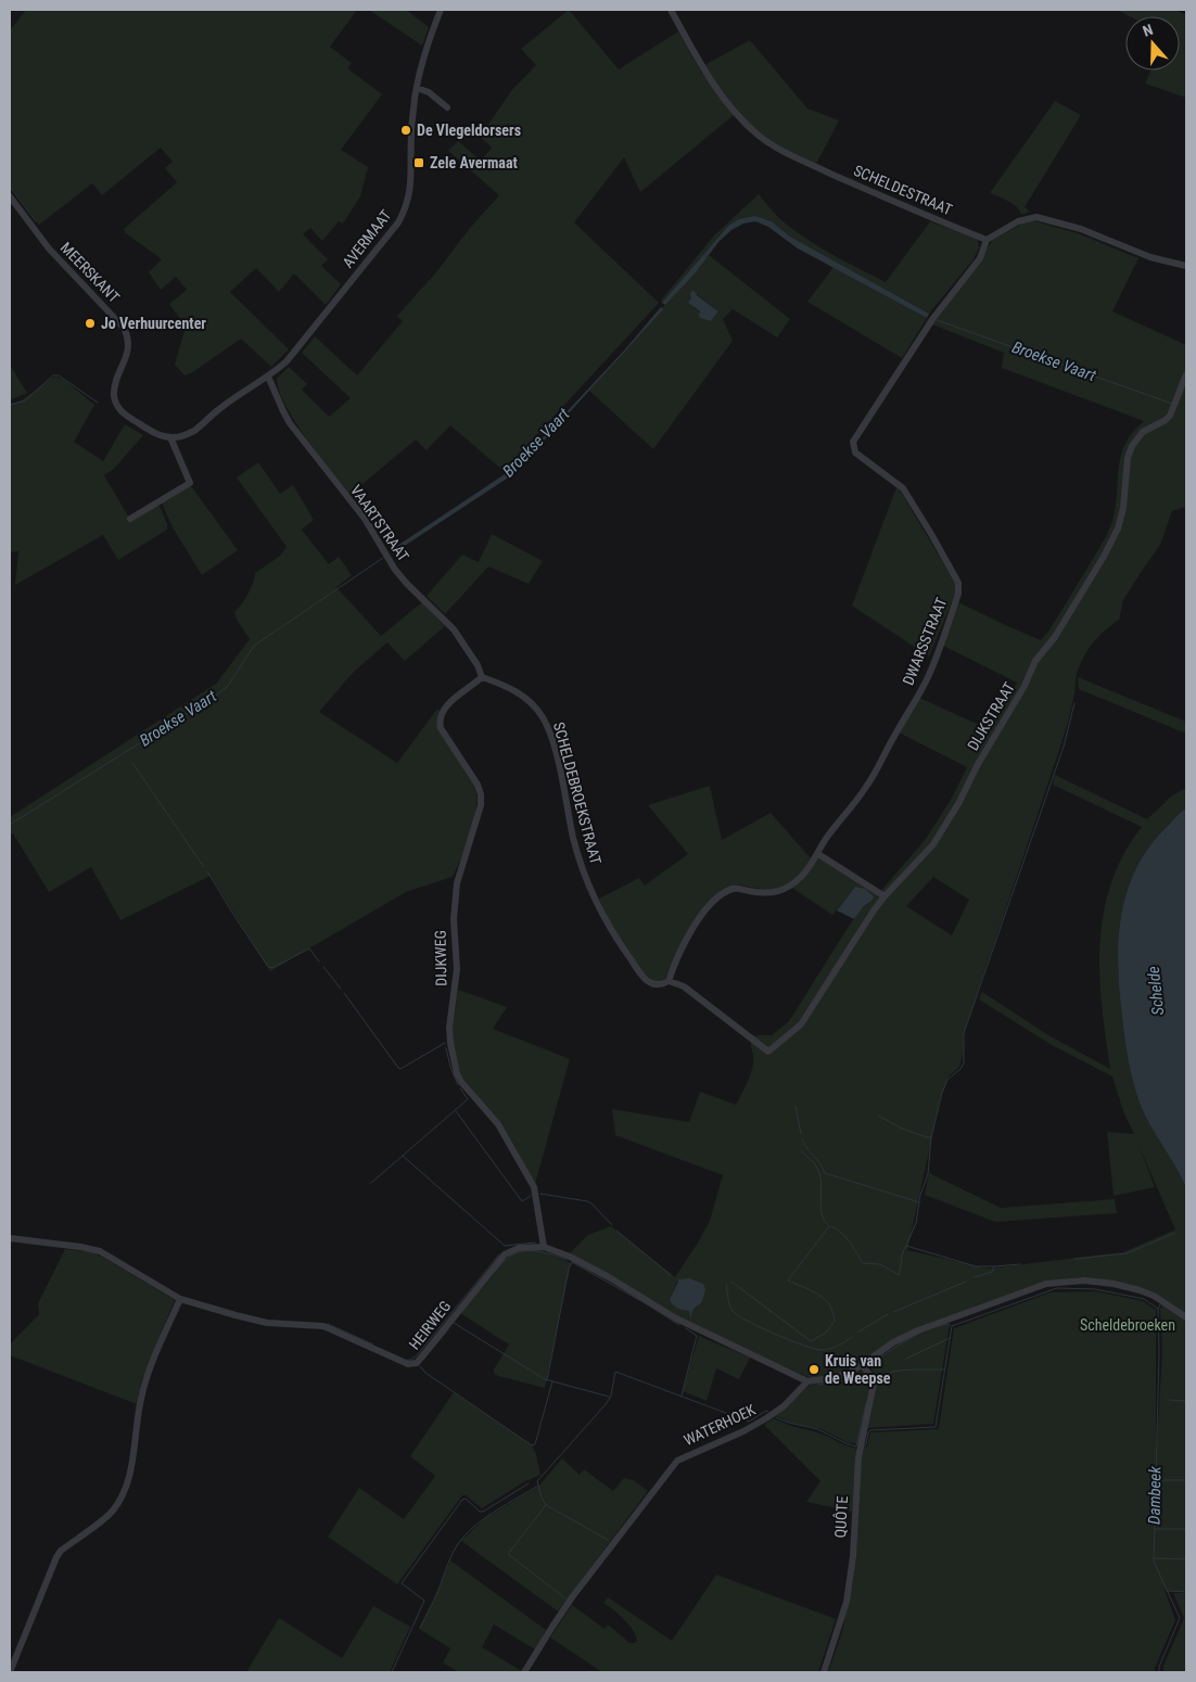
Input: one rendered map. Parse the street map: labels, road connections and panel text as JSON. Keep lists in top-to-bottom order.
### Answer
{
  "streets": {
    "street": [
      "SCHELDESTRAAT",
      "AVERMAAT",
      "MEERSKANT",
      "VAARTSTRAAT",
      "DWARSSTRAAT",
      "DIJKSTRAAT",
      "SCHELDEBROEKSTRAAT",
      "DIJKWEG",
      "HEIRWEG",
      "WATERHOEK",
      "QUÔTE"
    ]
  },
  "crossings": [
    ["SCHELDESTRAAT", "DWARSSTRAAT"],
    ["AVERMAAT", "VAARTSTRAAT"],
    ["VAARTSTRAAT", "SCHELDEBROEKSTRAAT"],
    ["VAARTSTRAAT", "DIJKWEG"],
    ["DWARSSTRAAT", "SCHELDEBROEKSTRAAT"],
    ["DIJKSTRAAT", "SCHELDEBROEKSTRAAT"],
    ["SCHELDEBROEKSTRAAT", "DIJKWEG"],
    ["DIJKWEG", "HEIRWEG"],
    ["HEIRWEG", "WATERHOEK"]
  ],
  "water": ["Broekse Vaart", "Schelde", "Dambeek"],
  "parks": ["Scheldebroeken"],
  "places": {
    "other": ["De Vlegeldorsers", "Jo Verhuurcenter", "Kruis van de Weepse"],
    "transit": ["Zele Avermaat"]
  },
  "north": "top"
}
